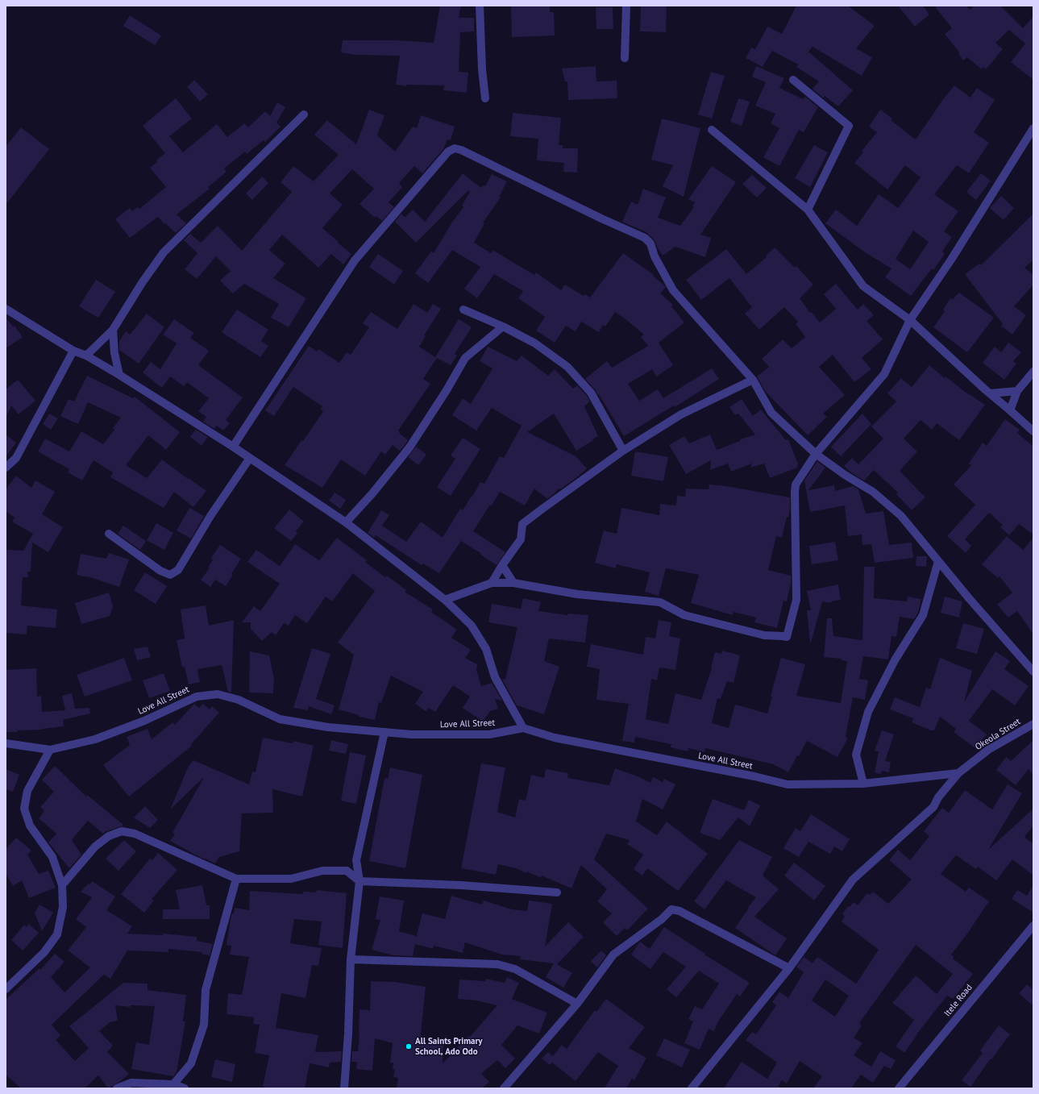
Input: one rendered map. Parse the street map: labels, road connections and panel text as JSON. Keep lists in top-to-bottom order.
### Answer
{
  "streets": {
    "street": ["Love All Street", "Okeola Street", "Itele Road"]
  },
  "crossings": [
    ["Love All Street", "Okeola Street"]
  ],
  "places": ["All Saints Primary School, Ado Odo"]
}
